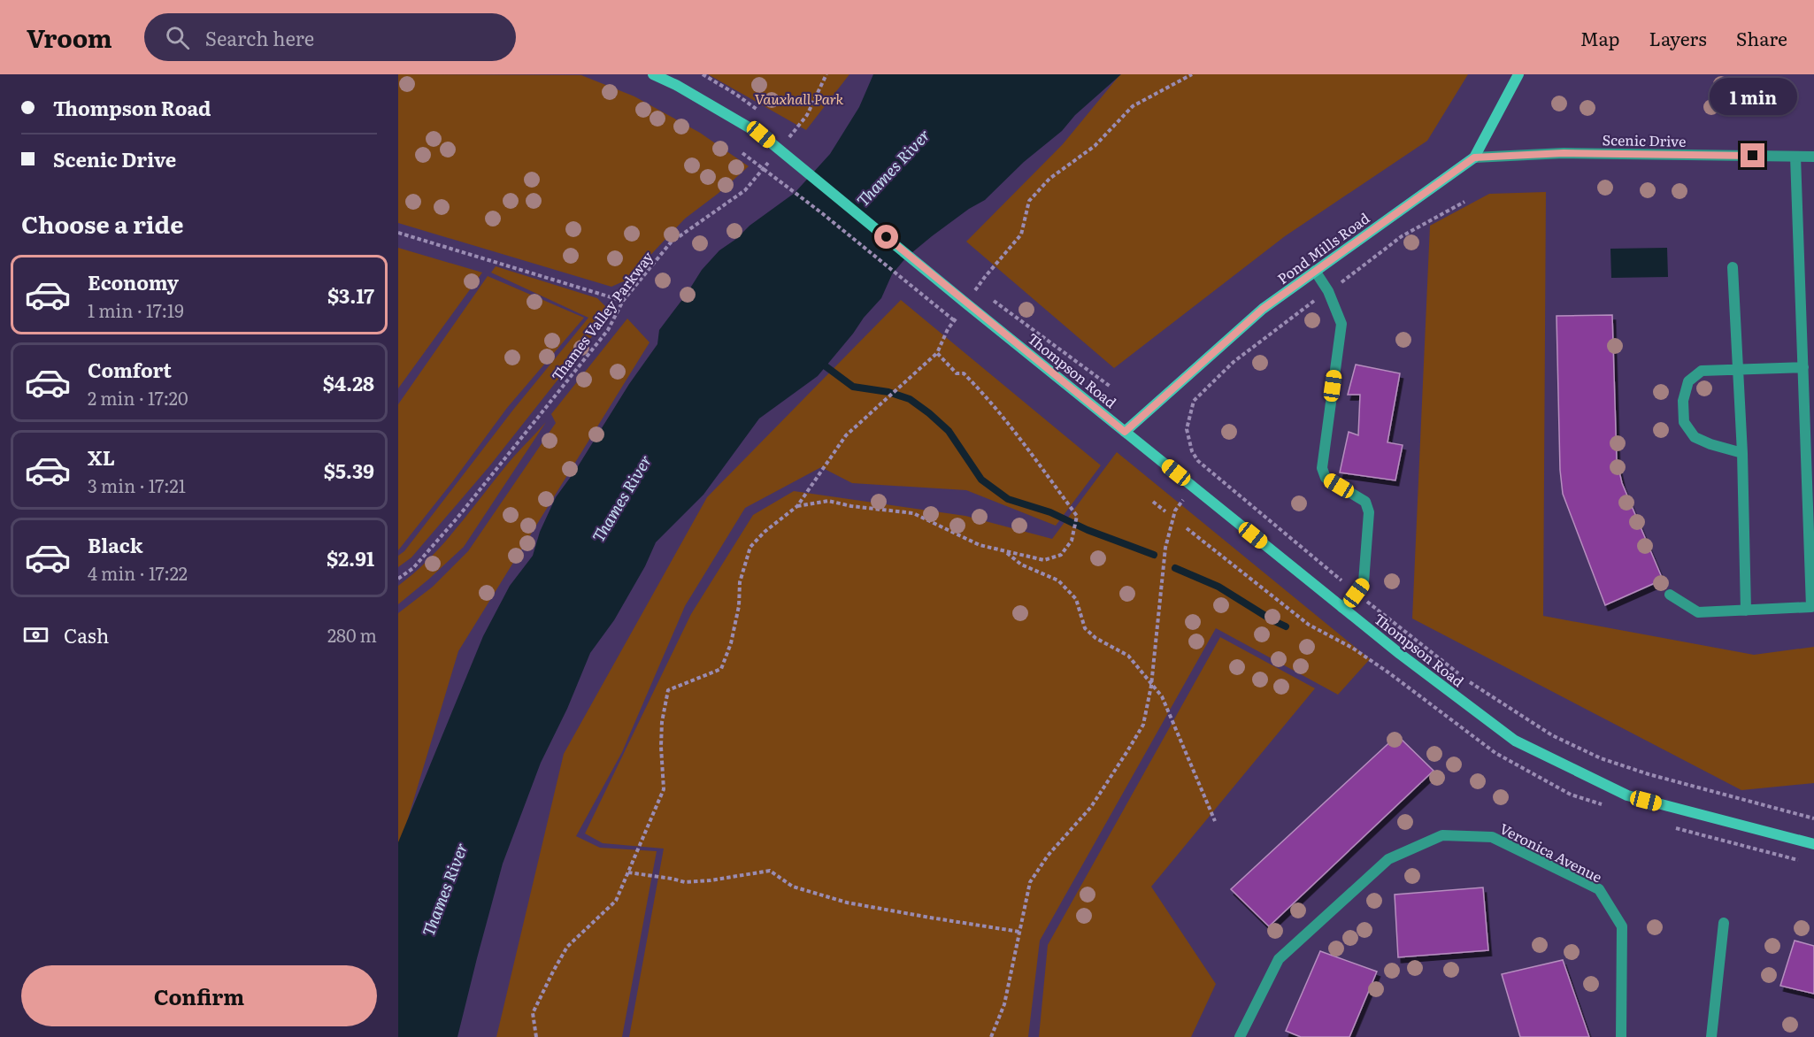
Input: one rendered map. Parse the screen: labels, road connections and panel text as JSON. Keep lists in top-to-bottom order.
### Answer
{
  "streets": {
    "street": [
      "Scenic Drive",
      "Pond Mills Road",
      "Thompson Road",
      "Veronica Avenue"
    ],
    "path": ["Thames Valley Parkway"]
  },
  "crossings": [
    ["Scenic Drive", "Pond Mills Road"],
    ["Pond Mills Road", "Thompson Road"]
  ],
  "water": ["Thames River"],
  "parks": ["Vauxhall Park"],
  "page": {
    "header": "Vroom",
    "search": "Search here",
    "nav": ["Map", "Layers", "Share"],
    "banner": ["Thompson Road", "Scenic Drive"],
    "bubble": "1 min",
    "heading": "Choose a ride",
    "list": [
      {
        "name": "Economy",
        "note": "1 min · 17:19",
        "value": "$3.17"
      },
      {
        "name": "Comfort",
        "note": "2 min · 17:20",
        "value": "$4.28"
      },
      {
        "name": "XL",
        "note": "3 min · 17:21",
        "value": "$5.39"
      },
      {
        "name": "Black",
        "note": "4 min · 17:22",
        "value": "$2.91"
      }
    ],
    "pay": ["Cash", "280 m"],
    "buttons": "Confirm"
  }
}
